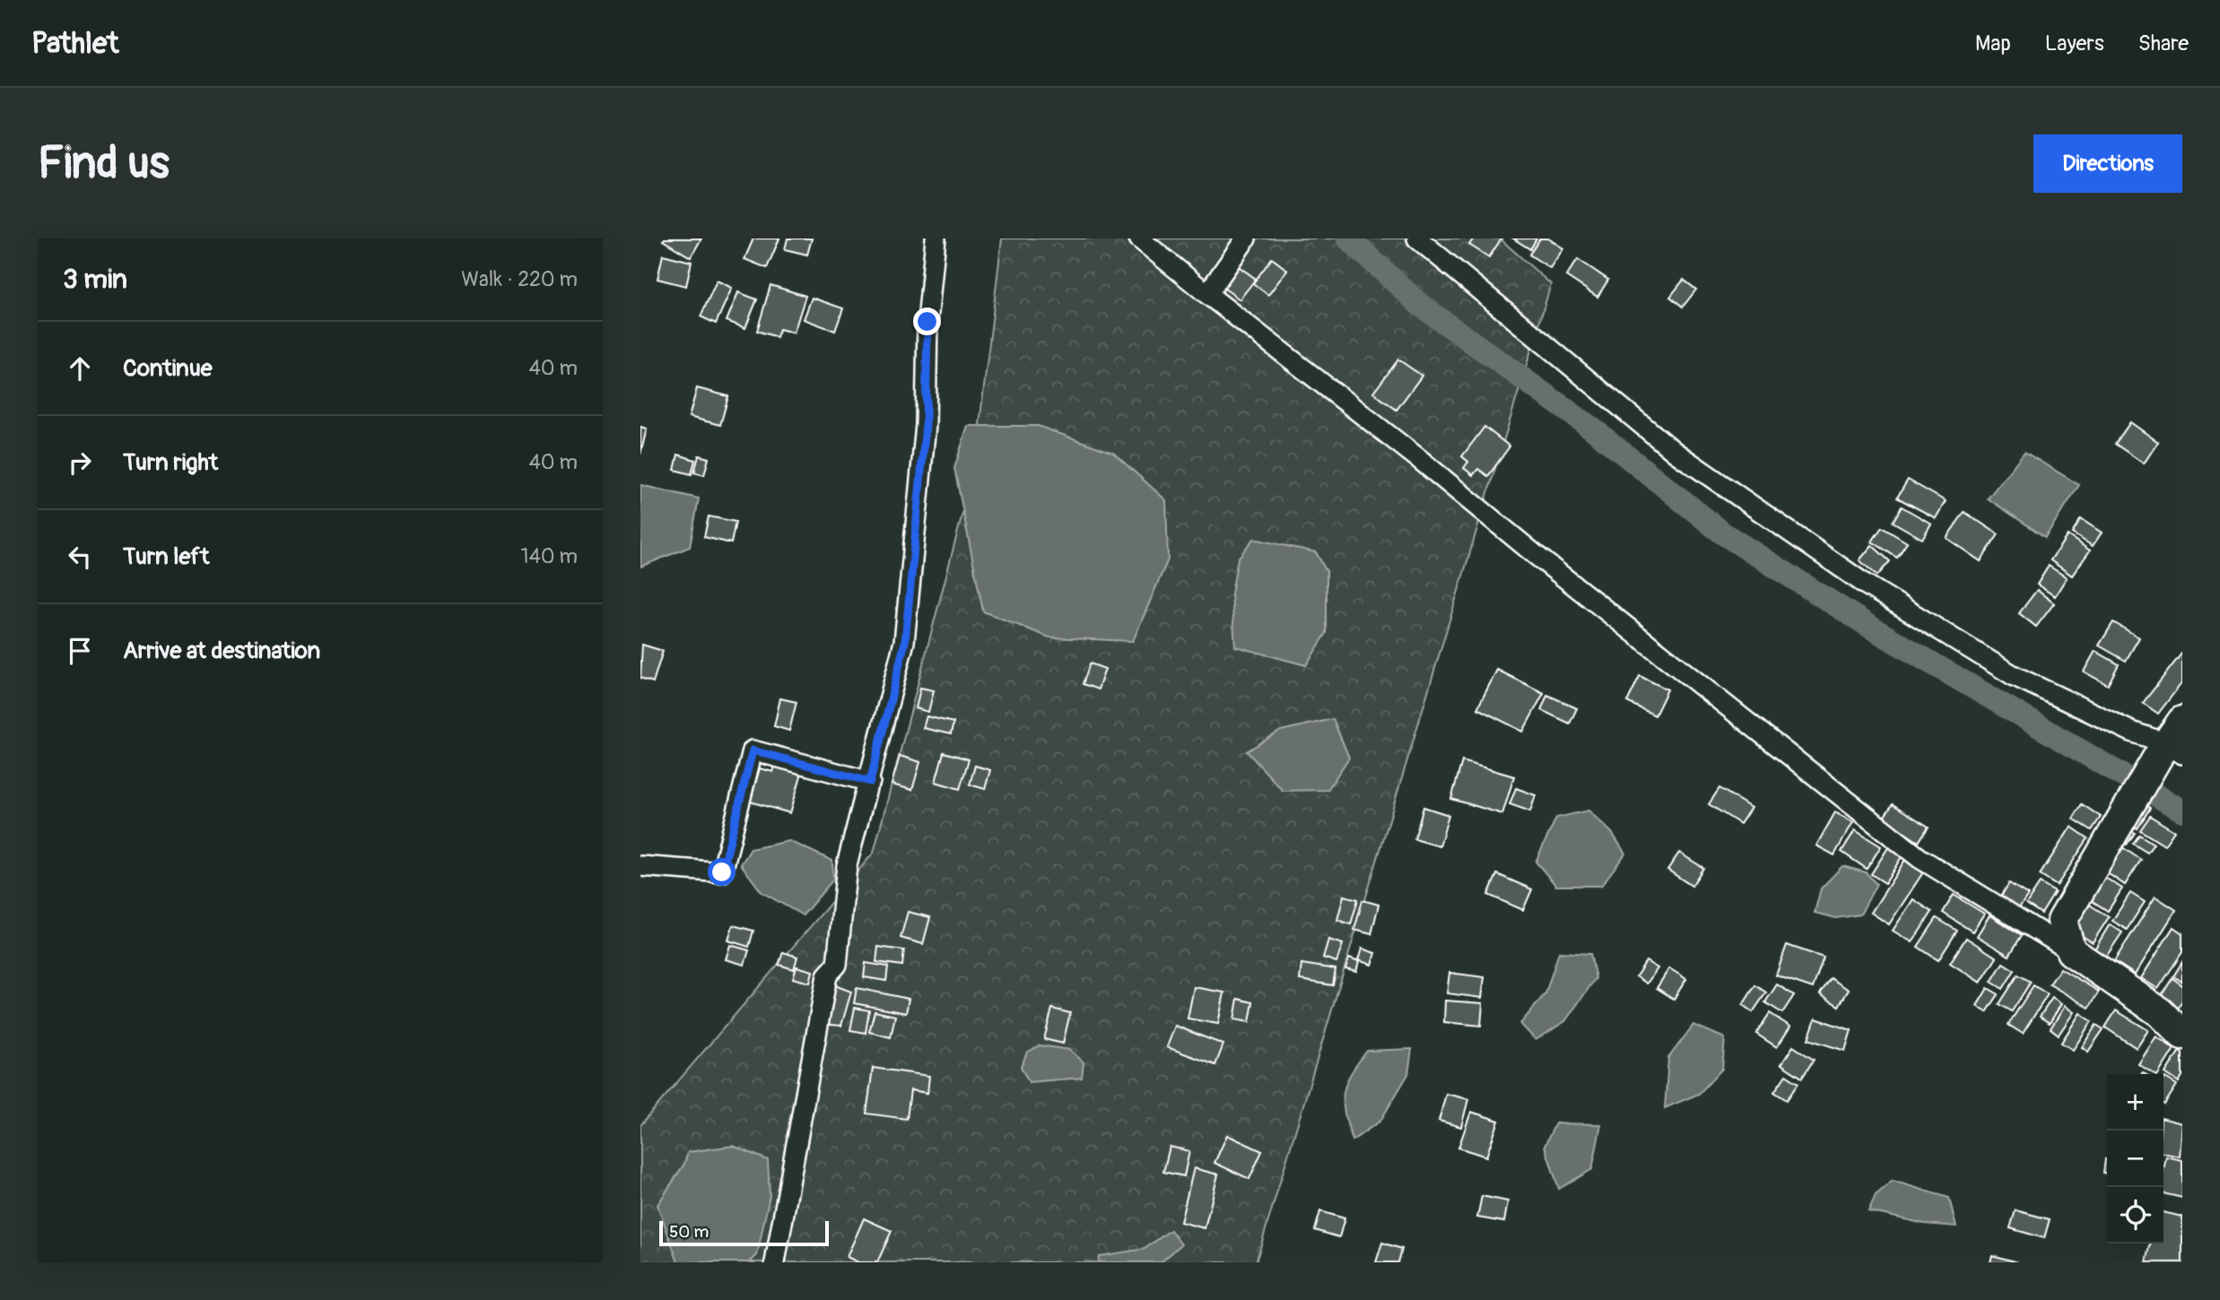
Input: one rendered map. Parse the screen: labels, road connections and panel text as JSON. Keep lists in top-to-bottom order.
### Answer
{
  "scale_bar": "50 m",
  "page": {
    "header": "Pathlet",
    "nav": ["Map", "Layers", "Share"],
    "buttons": "Directions",
    "title": "Find us",
    "heading": ["3 min", "Walk · 220 m"],
    "list": [
      ["Continue", "40 m"],
      ["Turn right", "40 m"],
      ["Turn left", "140 m"],
      "Arrive at destination"
    ],
    "map_buttons": ["+", "−"],
    "scale": "50 m"
  }
}
